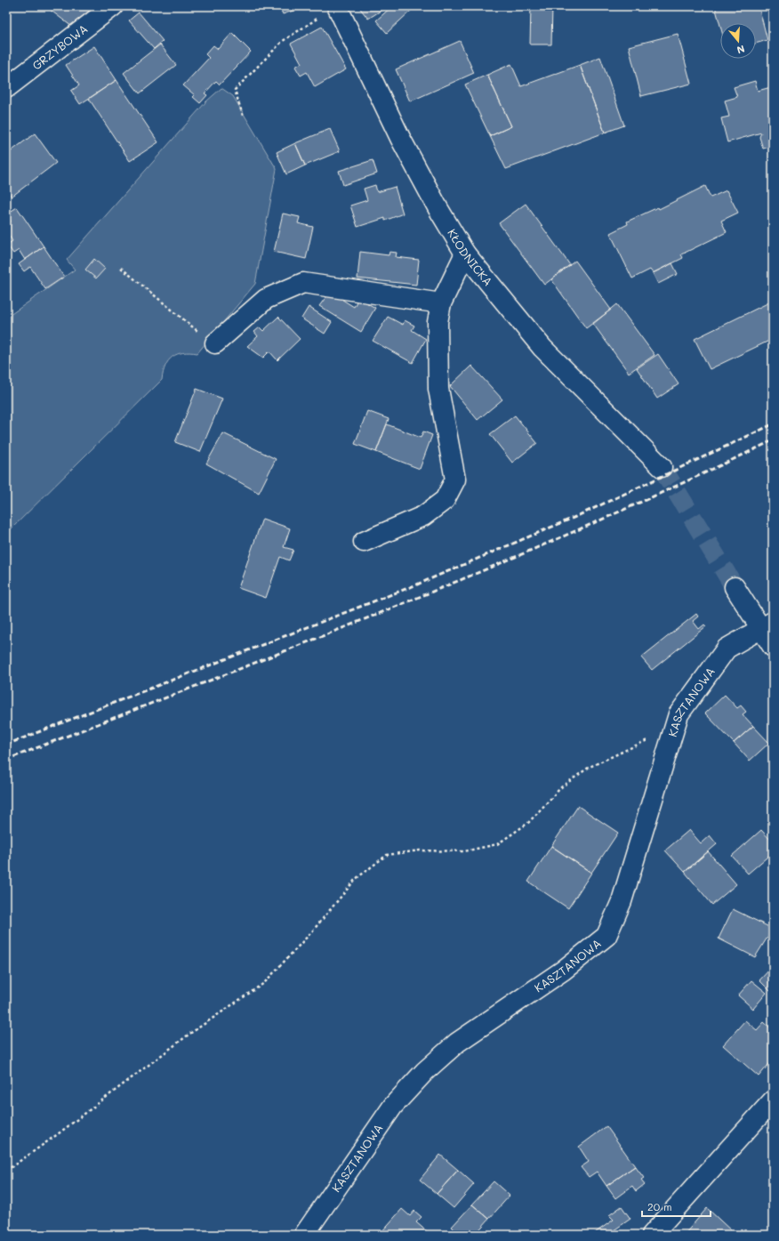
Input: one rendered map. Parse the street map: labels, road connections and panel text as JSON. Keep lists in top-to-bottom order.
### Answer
{
  "streets": {
    "street": ["GRZYBOWA", "KŁODNICKA", "KASZTANOWA"]
  },
  "scale_bar": "20 m",
  "north": "bottom"
}
